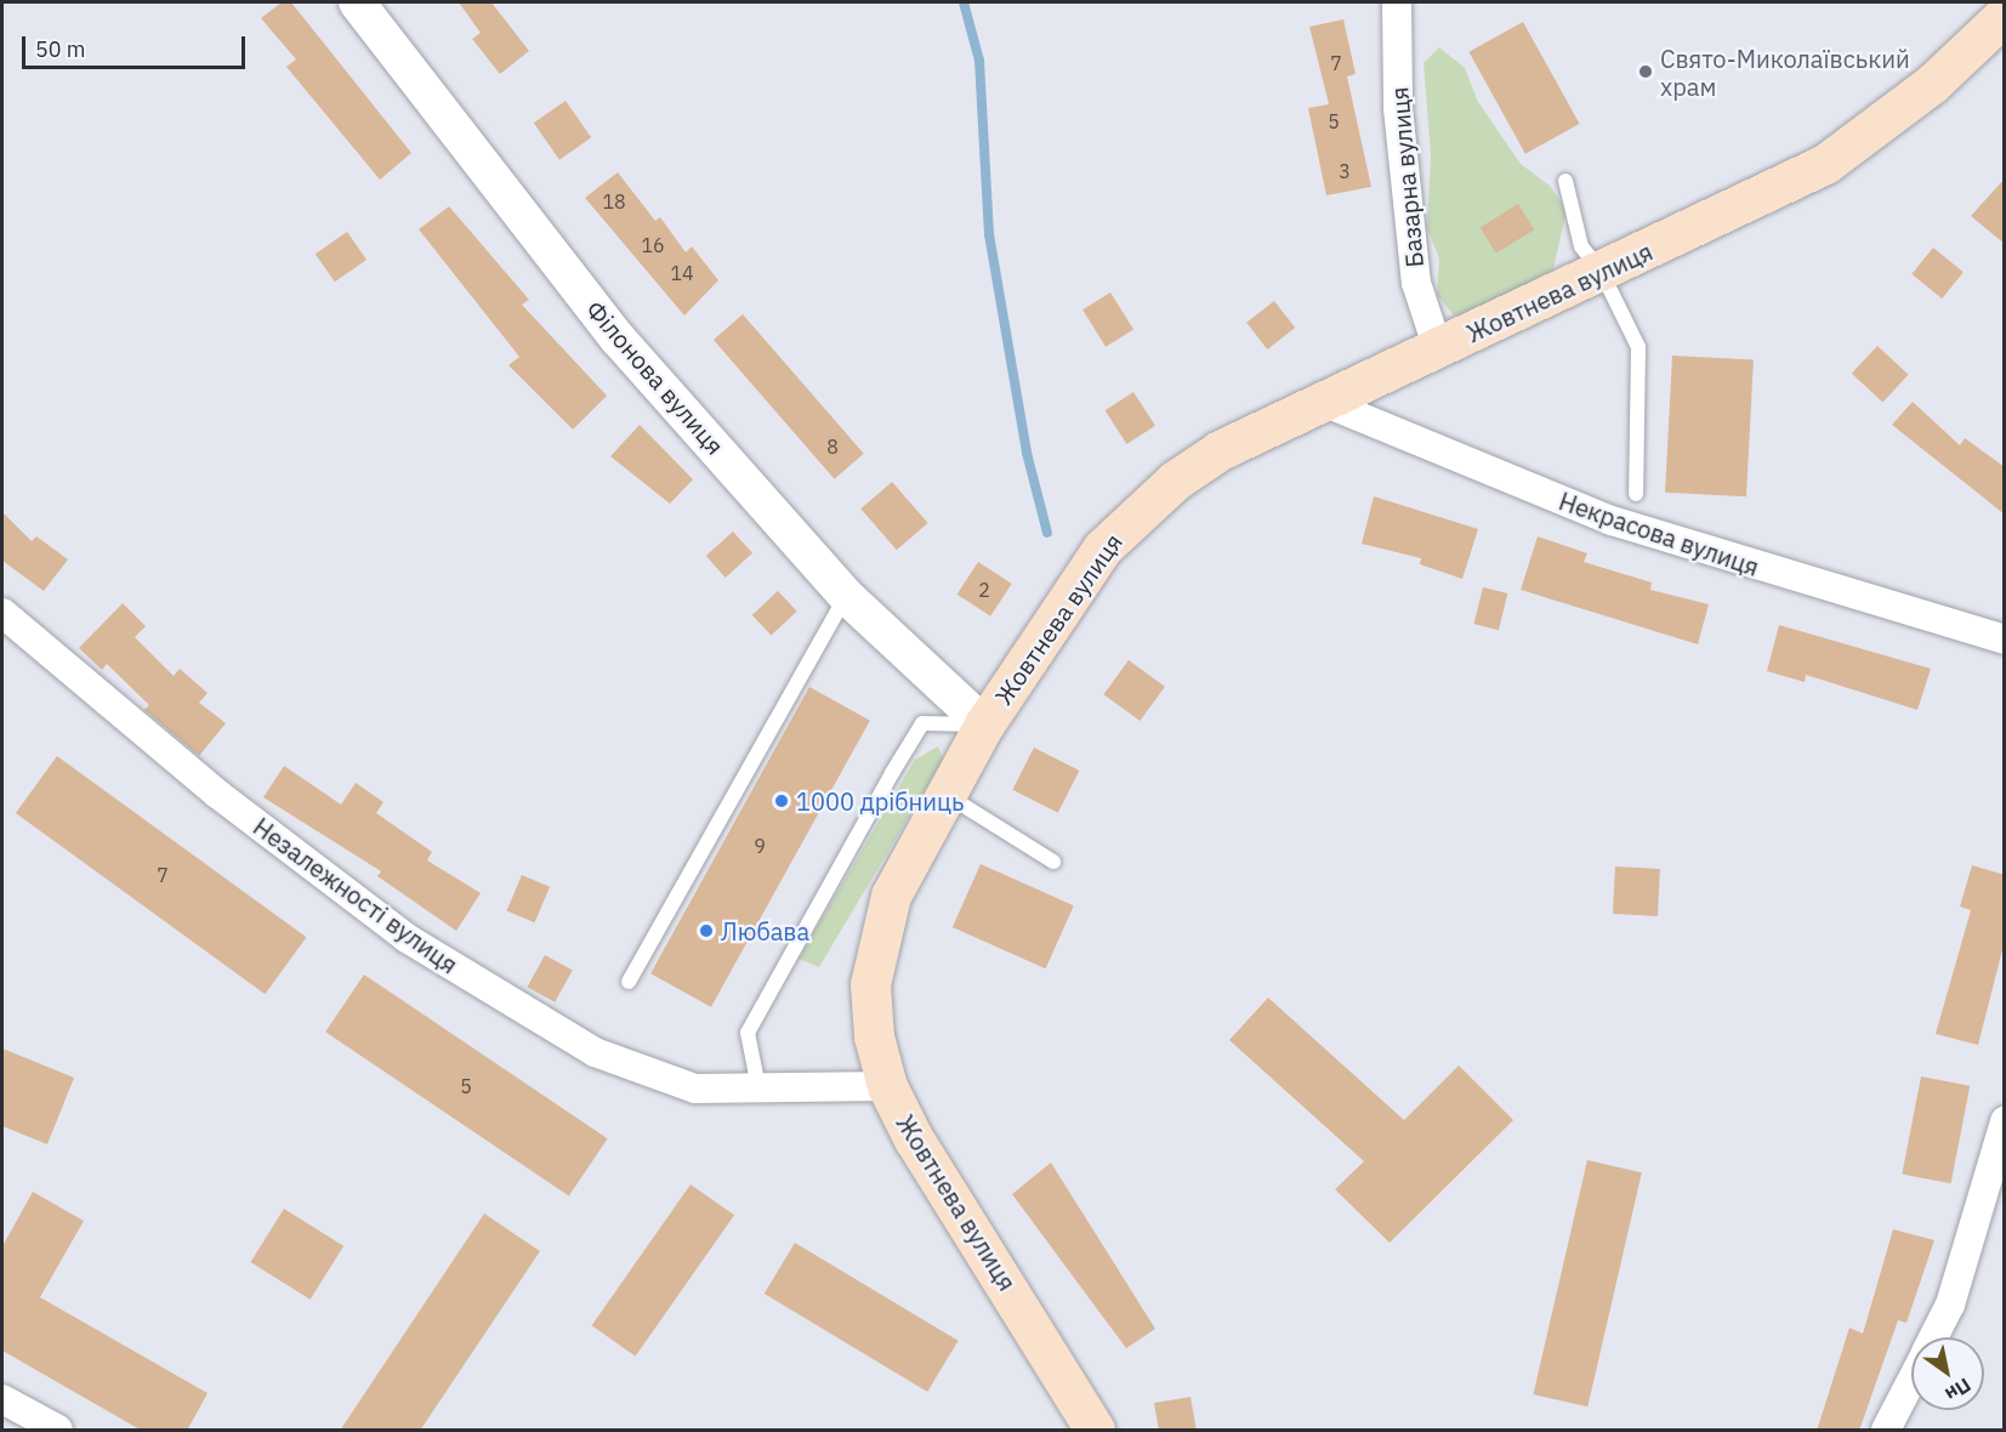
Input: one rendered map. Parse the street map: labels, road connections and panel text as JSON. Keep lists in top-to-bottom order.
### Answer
{
  "streets": {
    "main road": ["Жовтнева вулиця"],
    "street": [
      "Базарна вулиця",
      "Філонова вулиця",
      "Некрасова вулиця",
      "Незалежності вулиця"
    ]
  },
  "crossings": [
    ["Базарна вулиця", "Жовтнева вулиця"],
    ["Жовтнева вулиця", "Філонова вулиця"],
    ["Жовтнева вулиця", "Некрасова вулиця"],
    ["Жовтнева вулиця", "Незалежності вулиця"]
  ],
  "places": ["Свято-Миколаївський храм", "1000 дрібниць", "Любава"],
  "house_numbers": [
    "7",
    "5",
    "3",
    "18",
    "16",
    "14",
    "8",
    "2",
    "9",
    "7",
    "5"
  ],
  "scale_bar": "50 m",
  "north": "bottom right"
}
